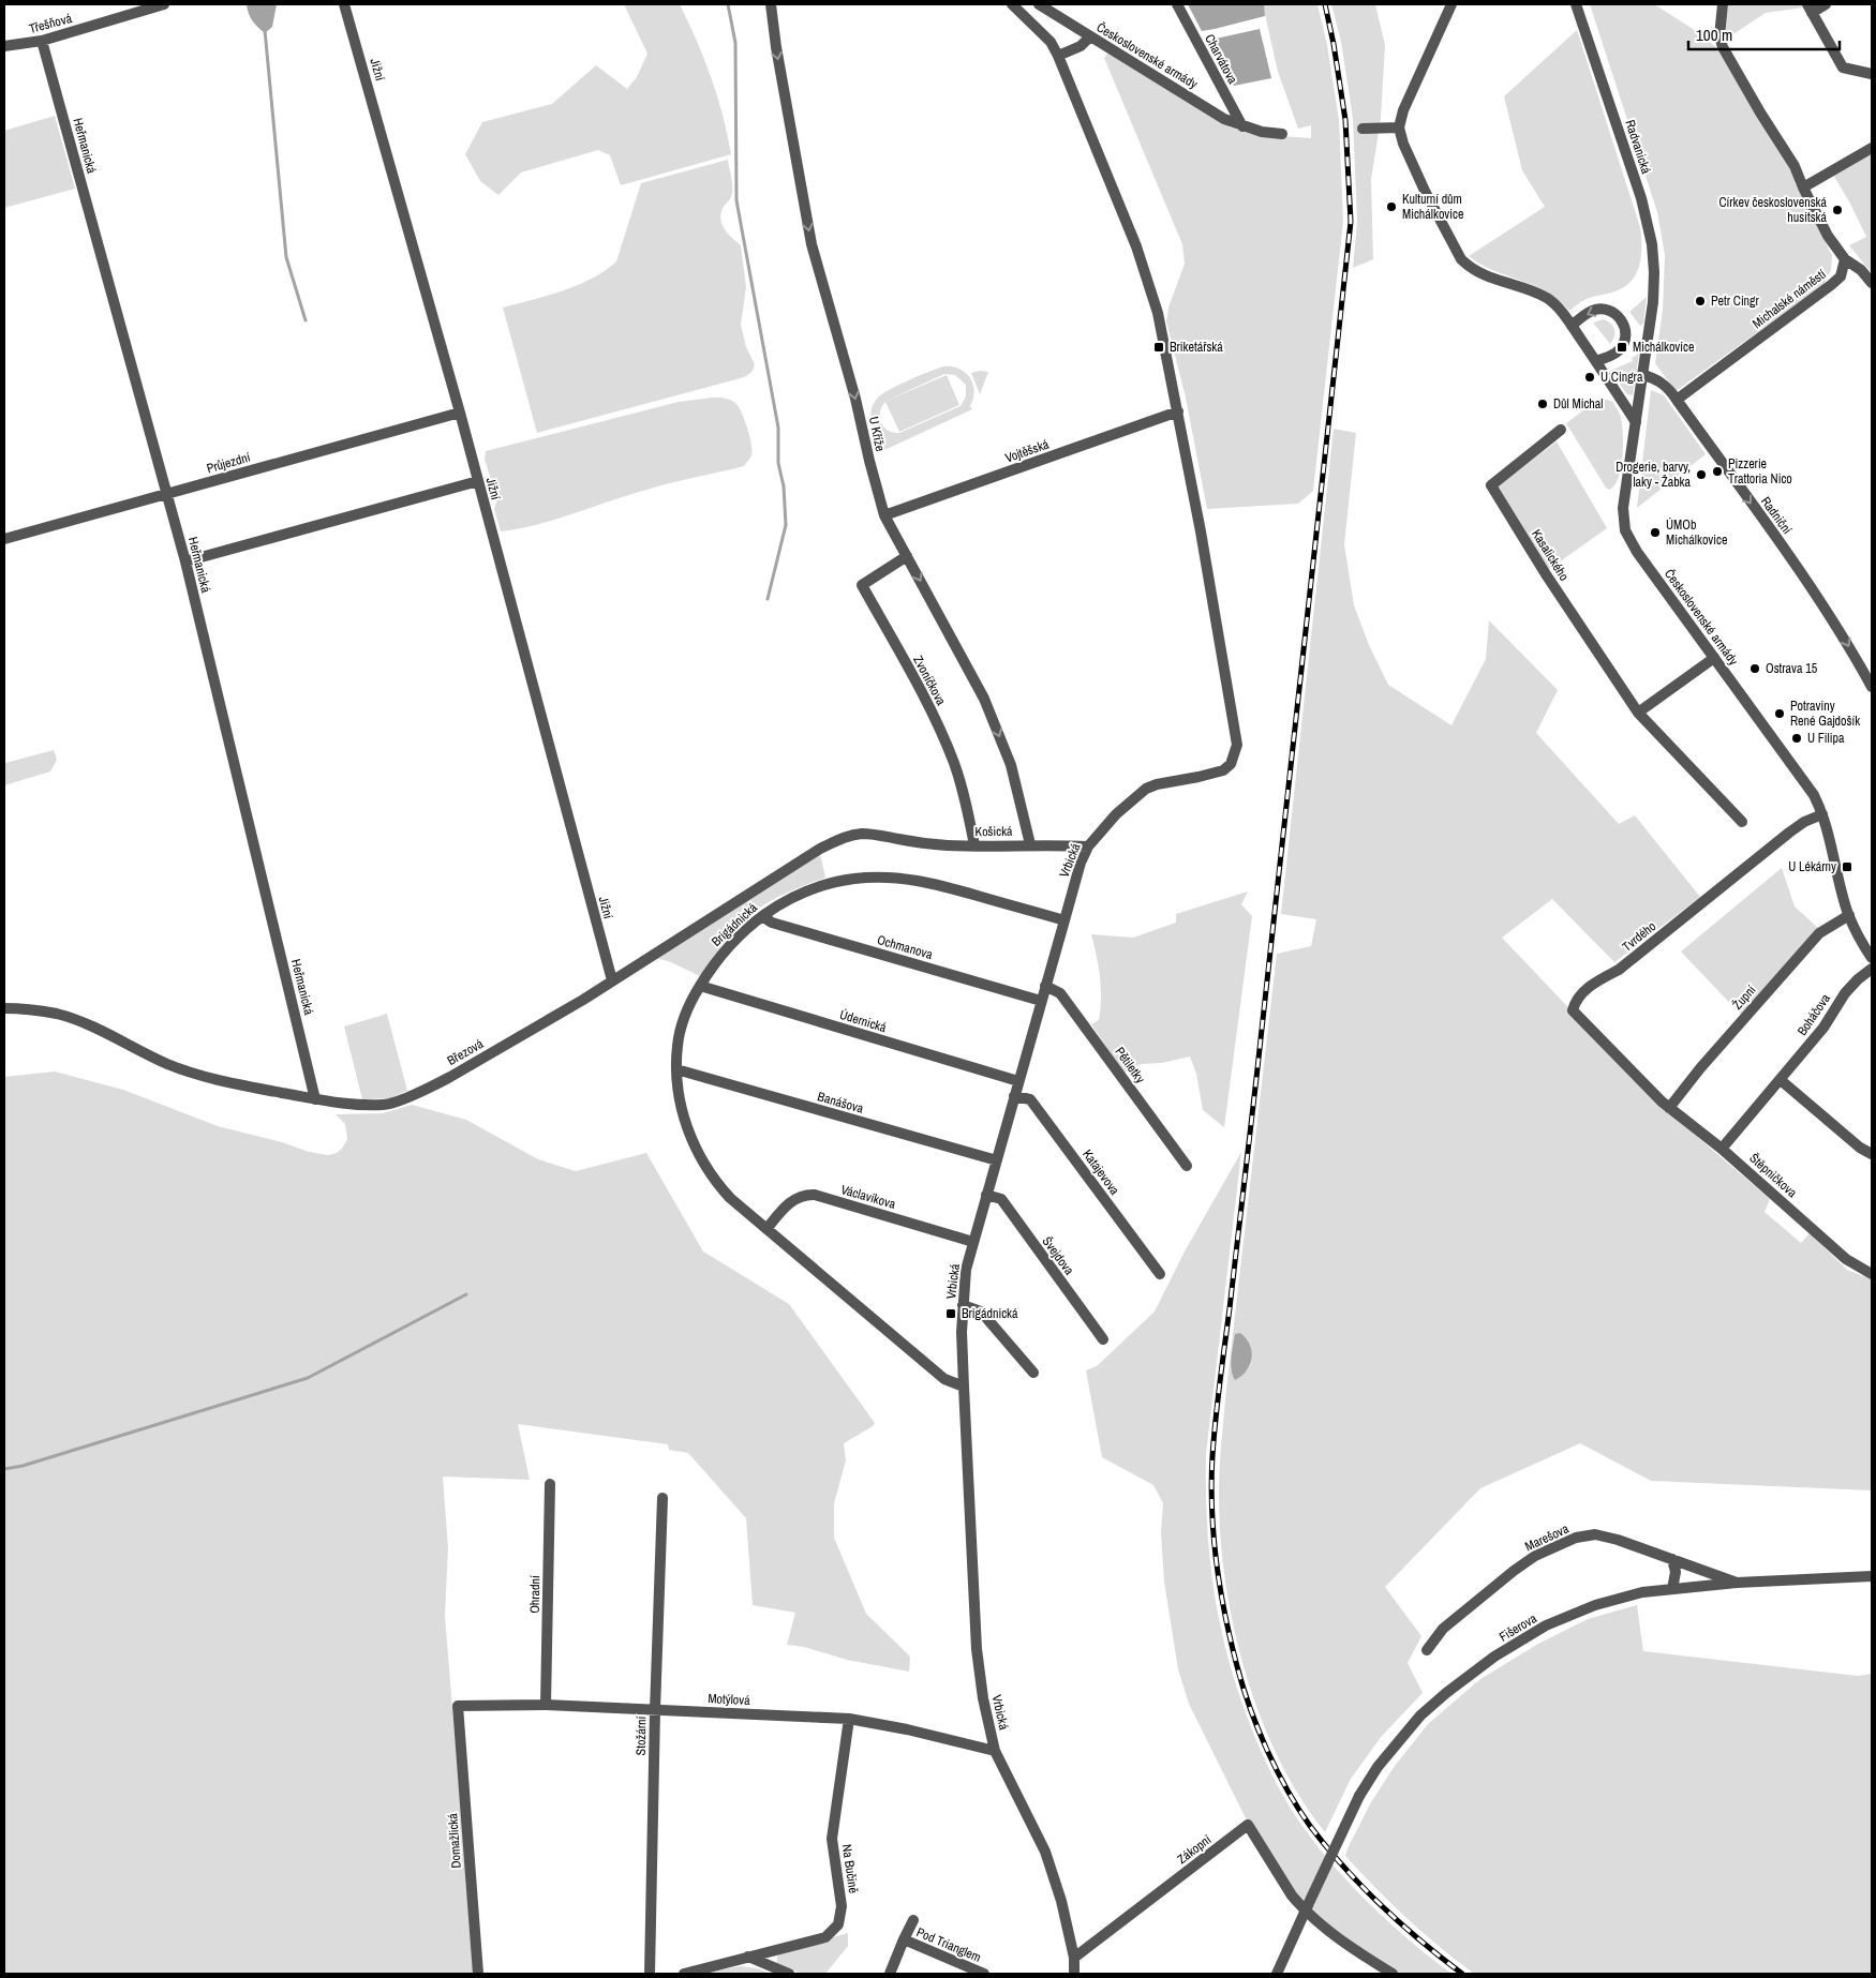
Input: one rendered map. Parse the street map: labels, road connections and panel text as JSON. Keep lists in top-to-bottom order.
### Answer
{
  "streets": {
    "street": [
      "Třešňová",
      "Československé armády",
      "Charvátova",
      "Jižní",
      "Heřmanická",
      "Radvanická",
      "Michalské náměstí",
      "U Kříže",
      "Vojtěšská",
      "Průjezdní",
      "Radniční",
      "Kasalického",
      "Zvoníčkova",
      "Košická",
      "Vrbická",
      "Brigádnická",
      "Tvrdého",
      "Ochmanova",
      "Župní",
      "Boháčova",
      "Údernická",
      "Březová",
      "Pětiletky",
      "Banášova",
      "Katajevova",
      "Štěpničkova",
      "Václavíkova",
      "Švejdova",
      "Marešova",
      "Ohradní",
      "Fišerova",
      "Motýlová",
      "Stožární",
      "Domažlická",
      "Zákopní",
      "Na Bučině",
      "Pod Trianglem"
    ]
  },
  "crossings": [
    ["Třešňová", "Heřmanická"],
    ["Československé armády", "Charvátova"],
    ["Československé armády", "Radvanická"],
    ["Československé armády", "Radniční"],
    ["Československé armády", "Tvrdého"],
    ["Československé armády", "Župní"],
    ["Jižní", "Průjezdní"],
    ["Jižní", "Březová"],
    ["Heřmanická", "Průjezdní"],
    ["Heřmanická", "Březová"],
    ["Michalské náměstí", "Radniční"],
    ["U Kříže", "Vojtěšská"],
    ["U Kříže", "Zvoníčkova"],
    ["U Kříže", "Košická"],
    ["Vojtěšská", "Vrbická"],
    ["Zvoníčkova", "Košická"],
    ["Košická", "Vrbická"],
    ["Košická", "Březová"],
    ["Vrbická", "Brigádnická"],
    ["Vrbická", "Ochmanova"],
    ["Vrbická", "Údernická"],
    ["Vrbická", "Pětiletky"],
    ["Vrbická", "Banášova"],
    ["Vrbická", "Katajevova"],
    ["Vrbická", "Václavíkova"],
    ["Vrbická", "Švejdova"],
    ["Vrbická", "Motýlová"],
    ["Vrbická", "Zákopní"],
    ["Brigádnická", "Ochmanova"],
    ["Brigádnická", "Údernická"],
    ["Brigádnická", "Banášova"],
    ["Brigádnická", "Václavíkova"],
    ["Tvrdého", "Štěpničkova"],
    ["Župní", "Štěpničkova"],
    ["Boháčova", "Štěpničkova"],
    ["Marešova", "Fišerova"],
    ["Ohradní", "Motýlová"],
    ["Fišerova", "Zákopní"],
    ["Motýlová", "Stožární"],
    ["Motýlová", "Domažlická"],
    ["Motýlová", "Na Bučině"]
  ],
  "one_way": ["U Kříže", "Radniční"],
  "places": {
    "other": [
      "Kulturní dům Michálkovice",
      "Církev československá husitská",
      "Petr Cingr",
      "U Cingra",
      "Důl Michal",
      "Pizzerie Trattoria Nico",
      "Drogerie, barvy, laky - Žabka",
      "ÚMOb Michálkovice",
      "Ostrava 15",
      "Potraviny René Gajdošík",
      "U Filipa"
    ],
    "transit": [
      "Briketářská",
      "Michálkovice",
      "U Lékárny",
      "Brigádnická"
    ]
  },
  "scale_bar": "100 m"
}
